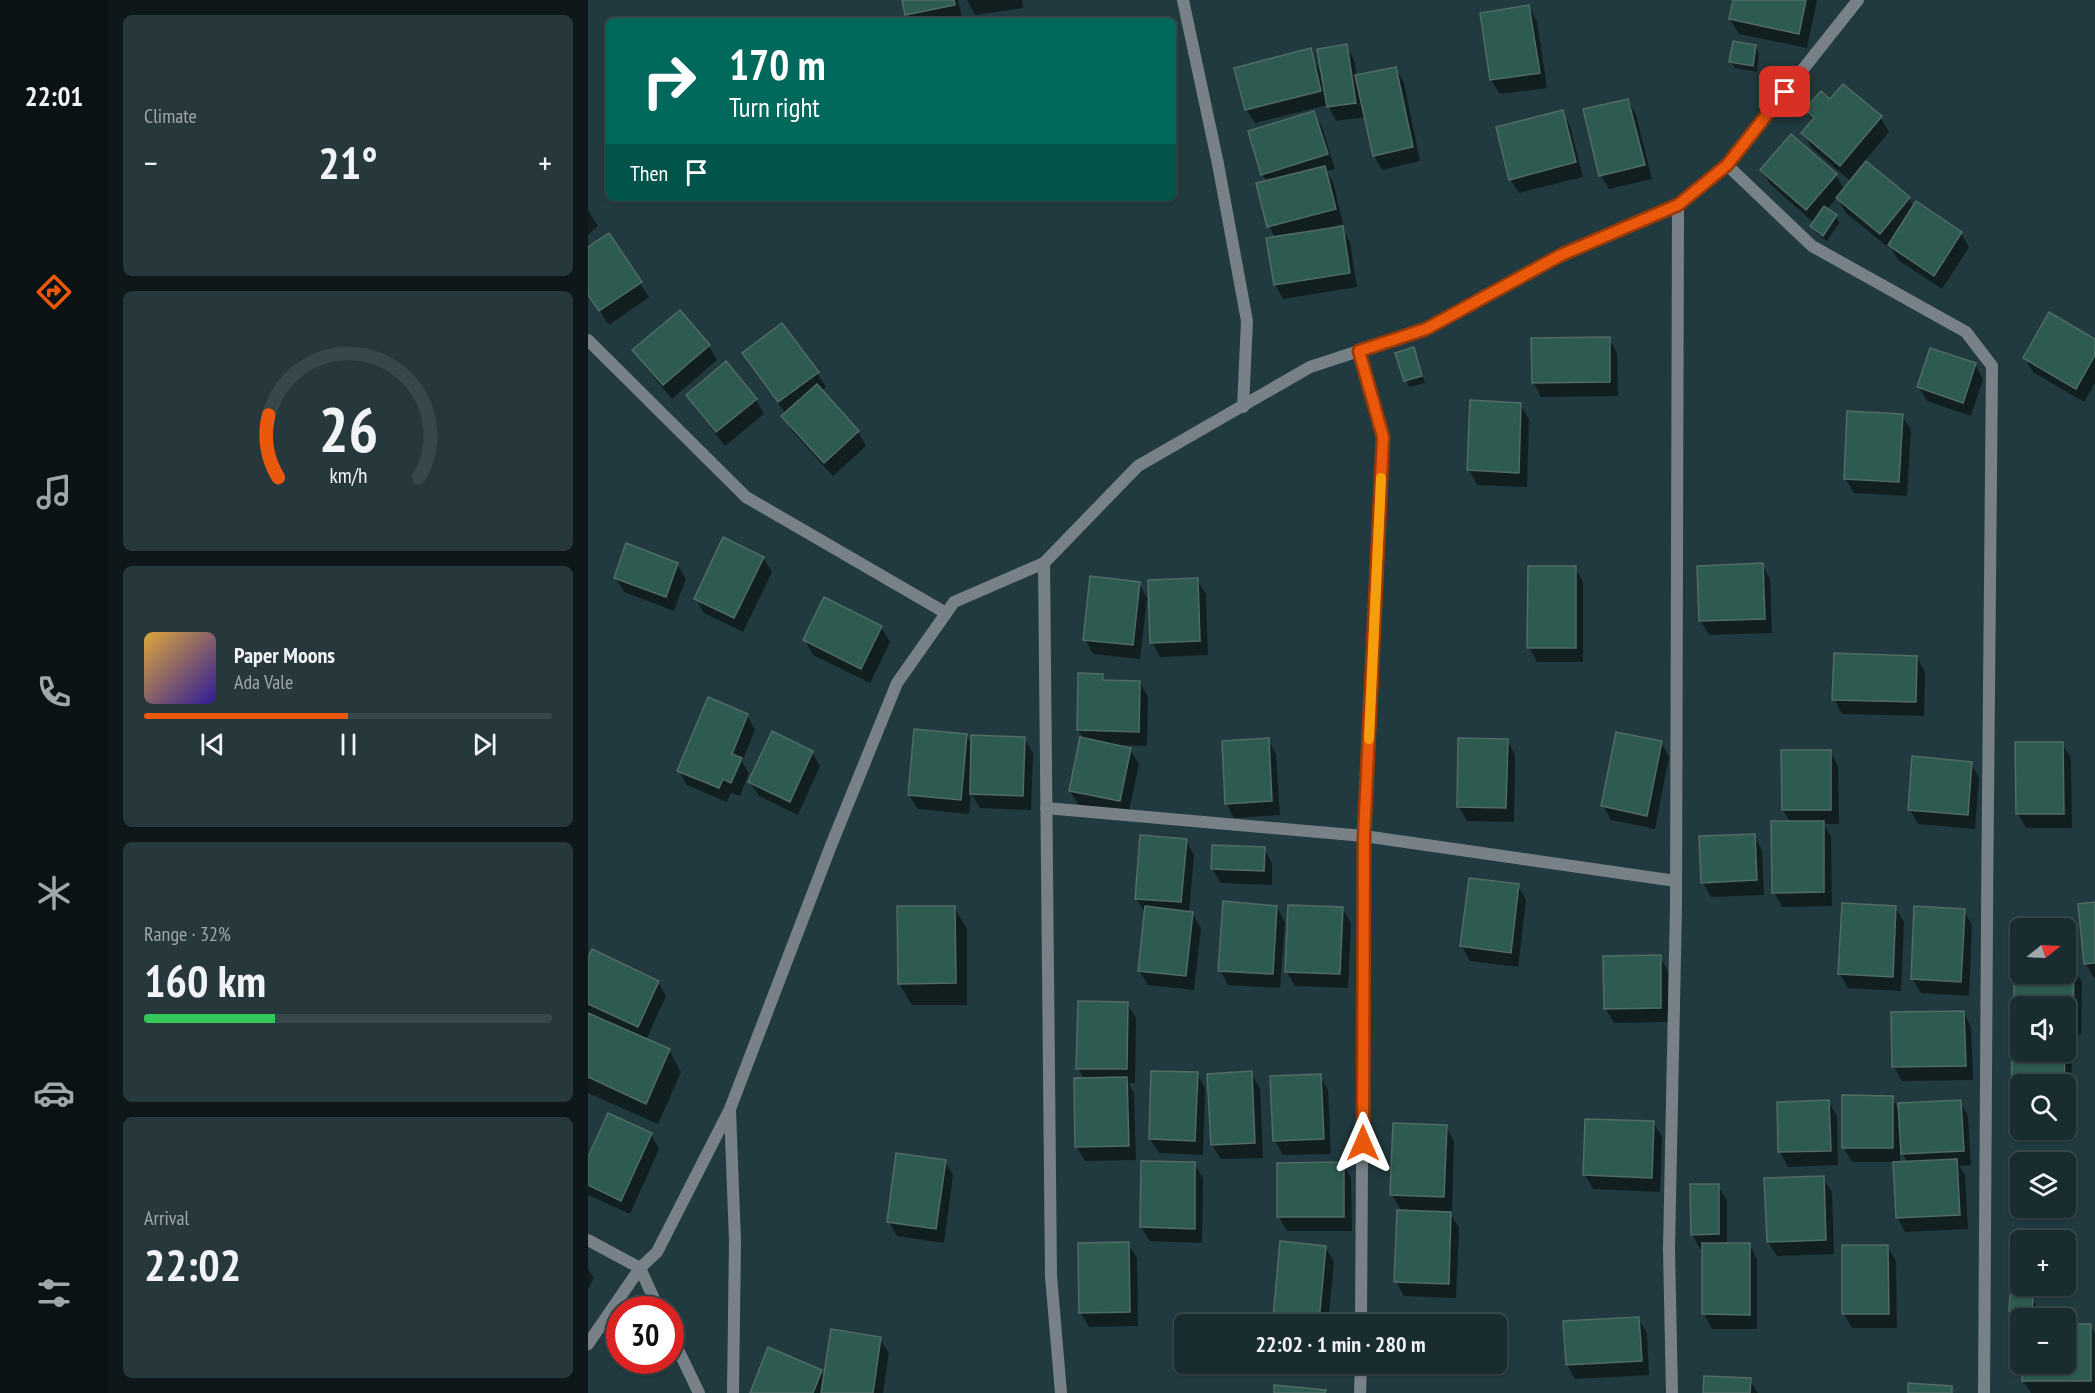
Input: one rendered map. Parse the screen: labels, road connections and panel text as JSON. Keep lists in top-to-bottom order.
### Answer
{
  "north": "right",
  "page": {
    "tabs": "22:01",
    "tile": [
      "Climate",
      ["Range · 32%", "160 km"],
      ["Arrival", "22:02"]
    ],
    "turn": ["170 m", "Turn right"],
    "heat": ["−", "21°", "+"],
    "then": "Then",
    "song": ["Paper Moons", "Ada Vale"],
    "map_buttons": ["+", "−"],
    "limit": "30",
    "trip": "22:02 · 1 min · 280 m",
    "gauge": ["26", "km/h"]
  }
}
